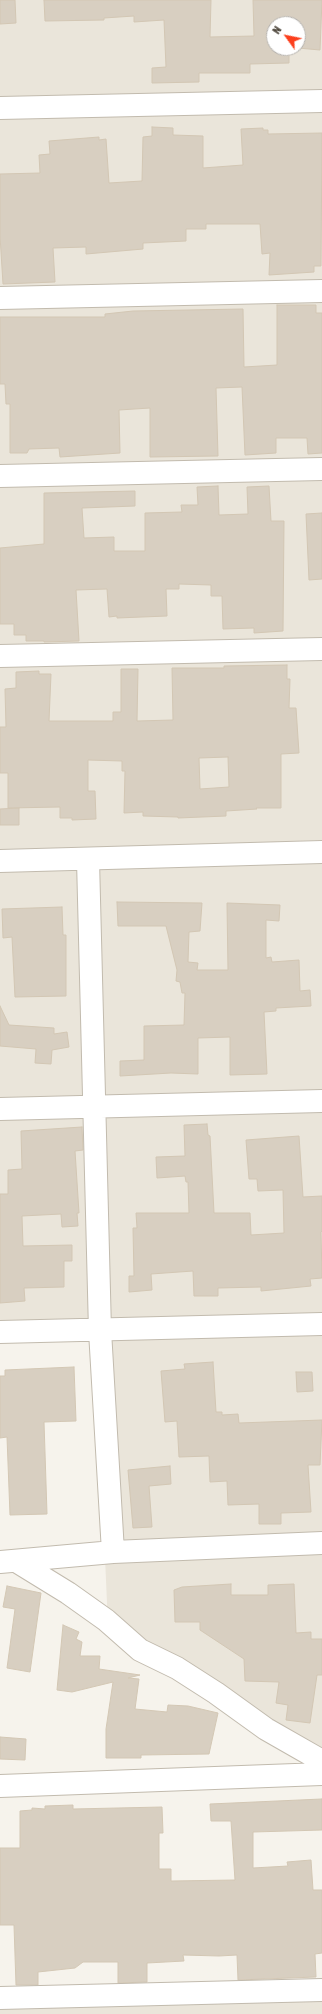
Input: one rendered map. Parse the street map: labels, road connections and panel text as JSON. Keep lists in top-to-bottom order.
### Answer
{
  "north": "top left"
}
